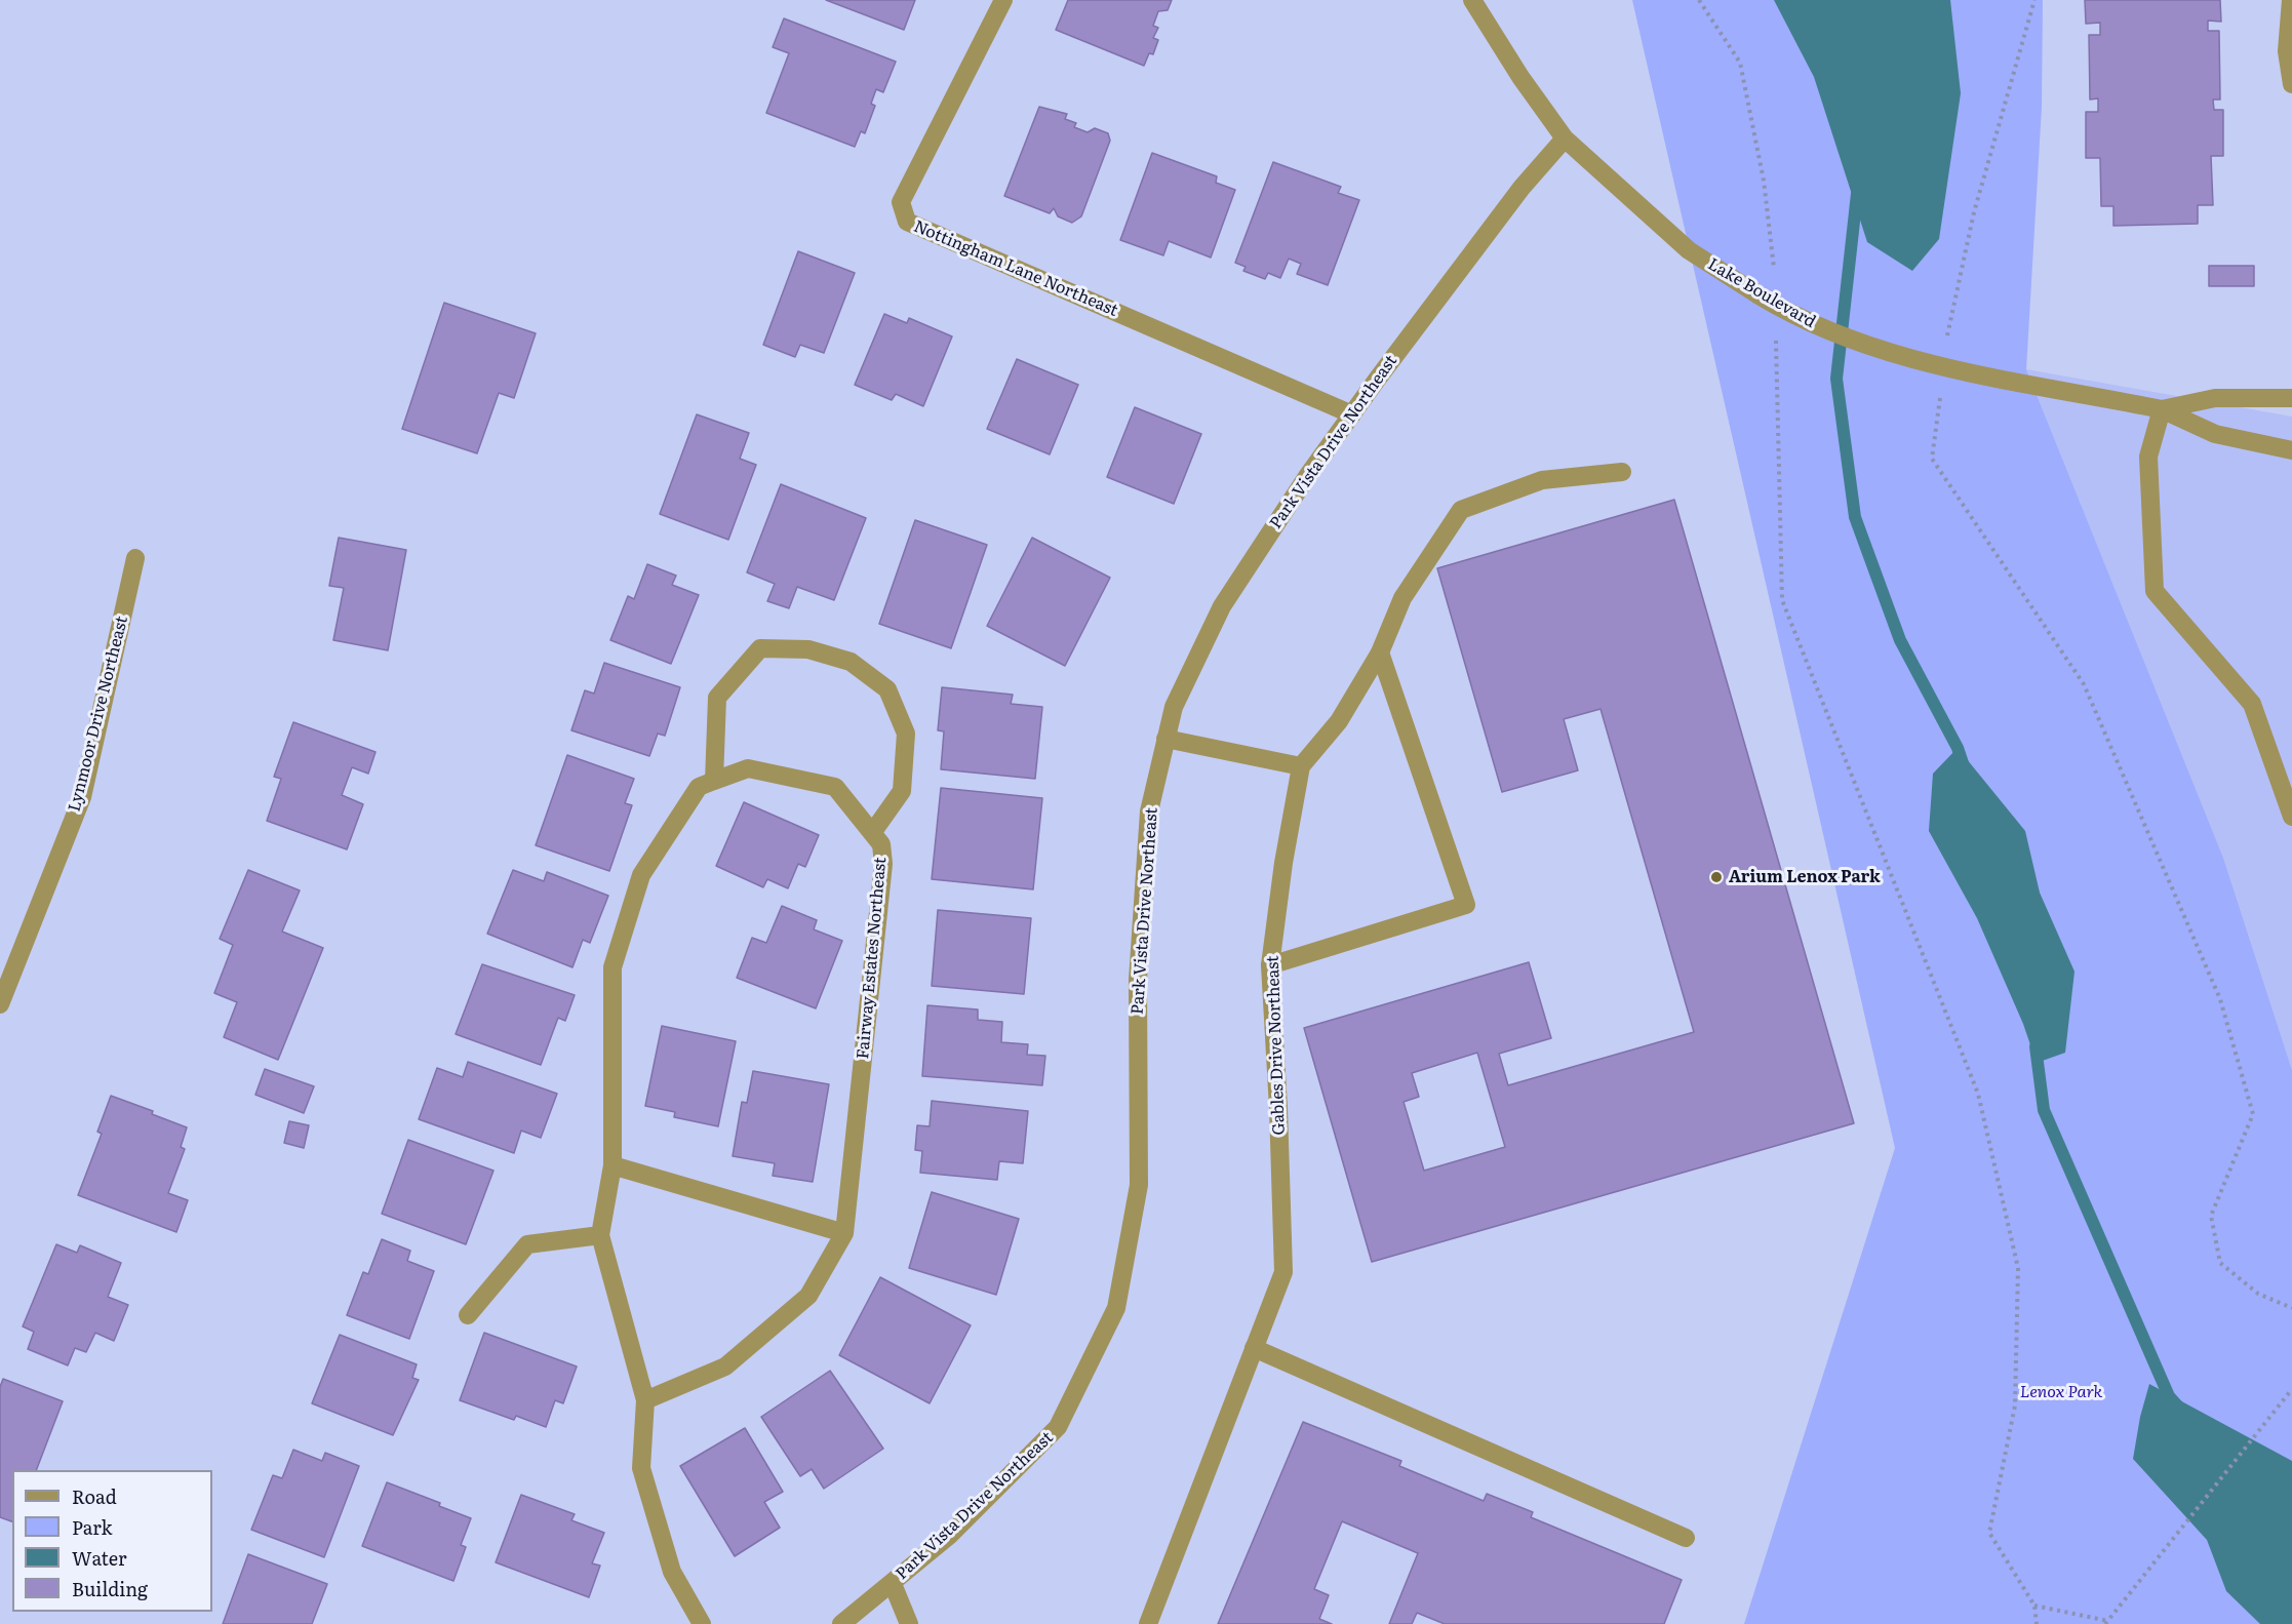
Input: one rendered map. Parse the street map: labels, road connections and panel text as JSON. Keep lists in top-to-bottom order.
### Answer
{
  "streets": {
    "street": [
      "Nottingham Lane Northeast",
      "Lake Boulevard",
      "Park Vista Drive Northeast",
      "Lynmoor Drive Northeast",
      "Fairway Estates Northeast",
      "Gables Drive Northeast"
    ]
  },
  "crossings": [
    ["Nottingham Lane Northeast", "Park Vista Drive Northeast"],
    ["Lake Boulevard", "Park Vista Drive Northeast"]
  ],
  "parks": ["Lenox Park"],
  "places": ["Arium Lenox Park"],
  "legend": [
    "Road",
    "Park",
    "Water",
    "Building"
  ]
}
